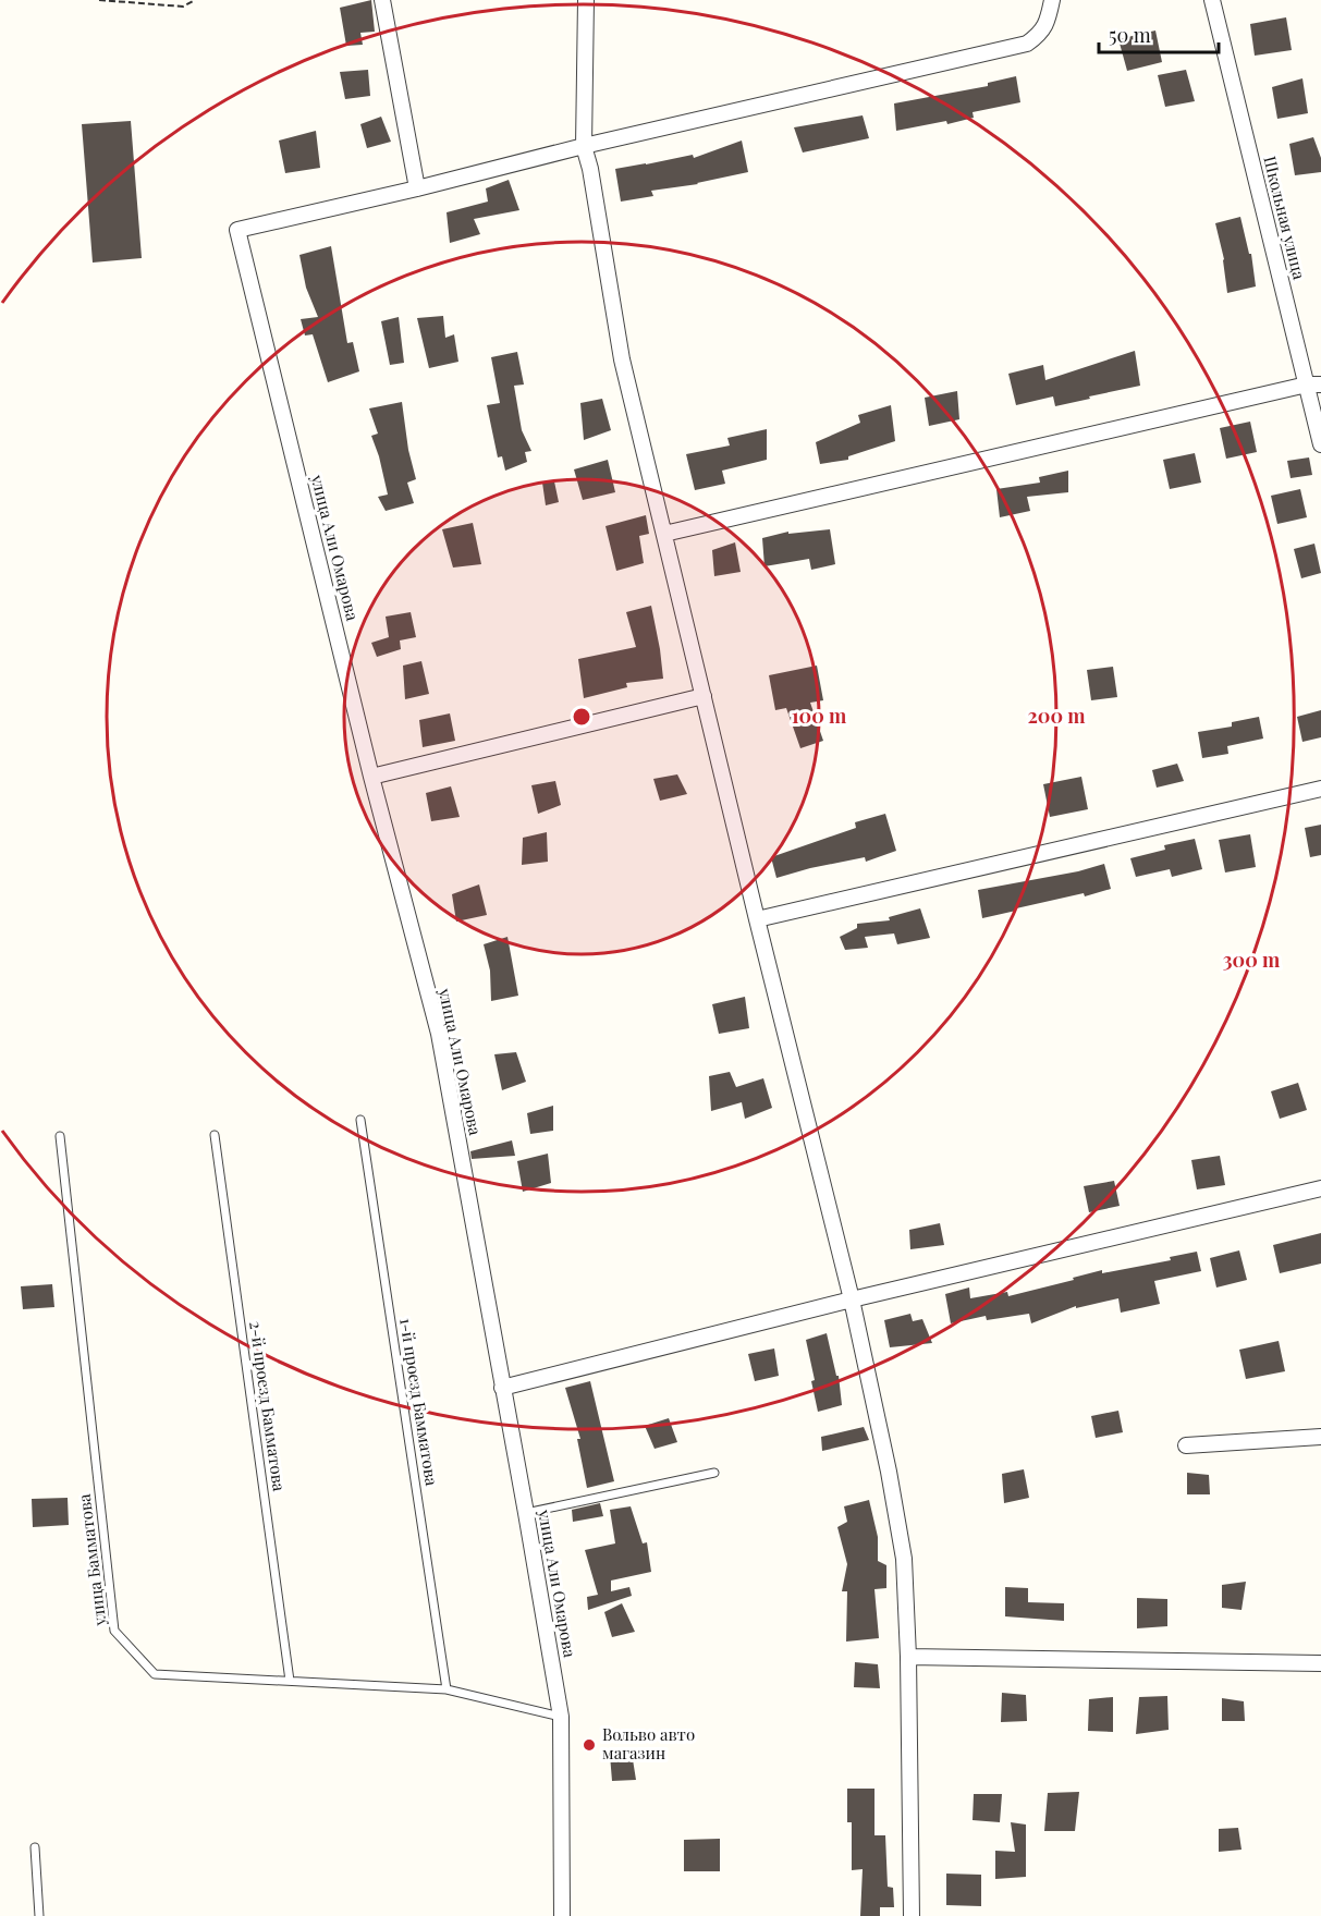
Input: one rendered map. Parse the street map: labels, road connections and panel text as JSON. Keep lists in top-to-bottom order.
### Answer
{
  "streets": {
    "street": ["Школьная улица", "улица Али Омарова"],
    "lane": ["1-й проезд Бамматова", "2-й проезд Бамматова", "улица Бамматова"]
  },
  "crossings": [
    ["улица Али Омарова", "улица Бамматова"],
    ["1-й проезд Бамматова", "улица Бамматова"],
    ["2-й проезд Бамматова", "улица Бамматова"]
  ],
  "places": ["Вольво авто магазин"],
  "scale_bar": "50 m",
  "rings": ["100 m", "200 m", "300 m"]
}
